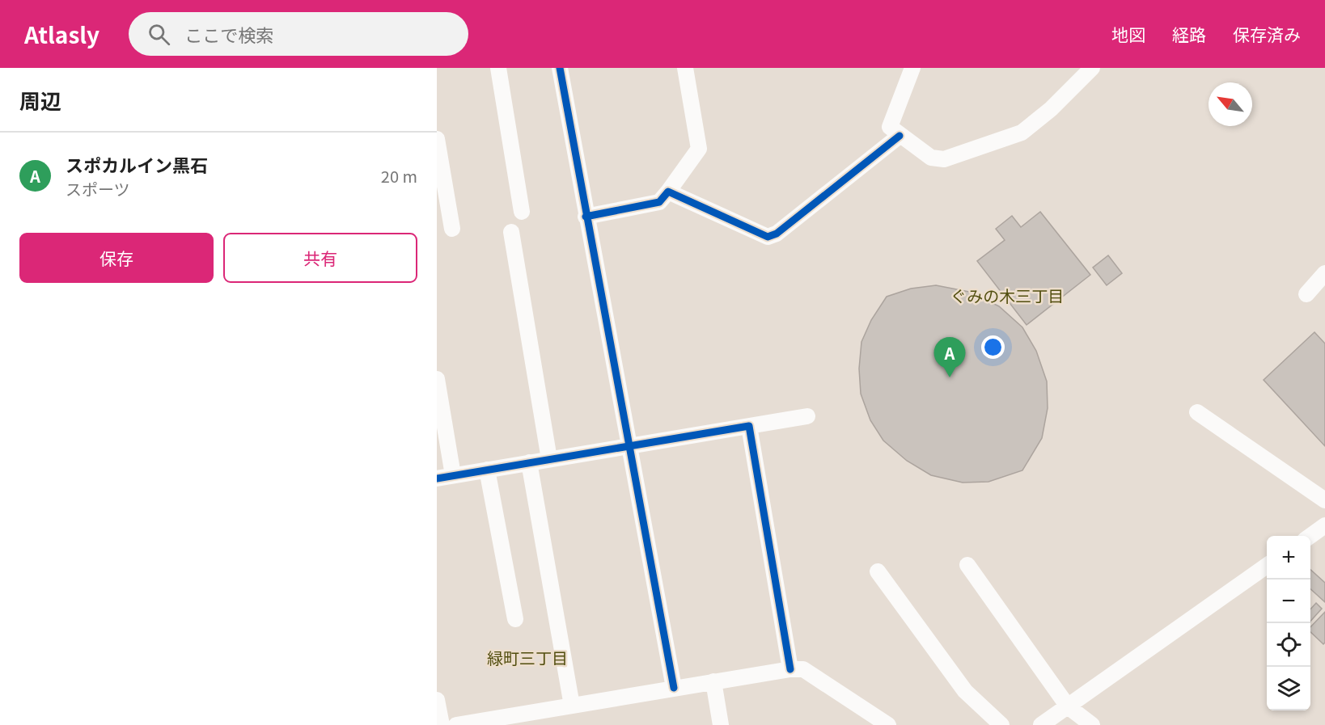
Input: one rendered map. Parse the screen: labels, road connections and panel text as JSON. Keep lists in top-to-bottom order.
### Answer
{
  "districts": ["ぐみの木三丁目", "緑町三丁目"],
  "north": "top left",
  "page": {
    "header": "Atlasly",
    "search": "ここで検索",
    "nav": ["地図", "経路", "保存済み"],
    "heading": "周辺",
    "list": [
      {
        "mark": "A",
        "name": "スポカルイン黒石",
        "note": "スポーツ",
        "value": "20 m"
      }
    ],
    "buttons": ["保存", "共有"],
    "pins": "A",
    "map_buttons": ["+", "−"]
  }
}
